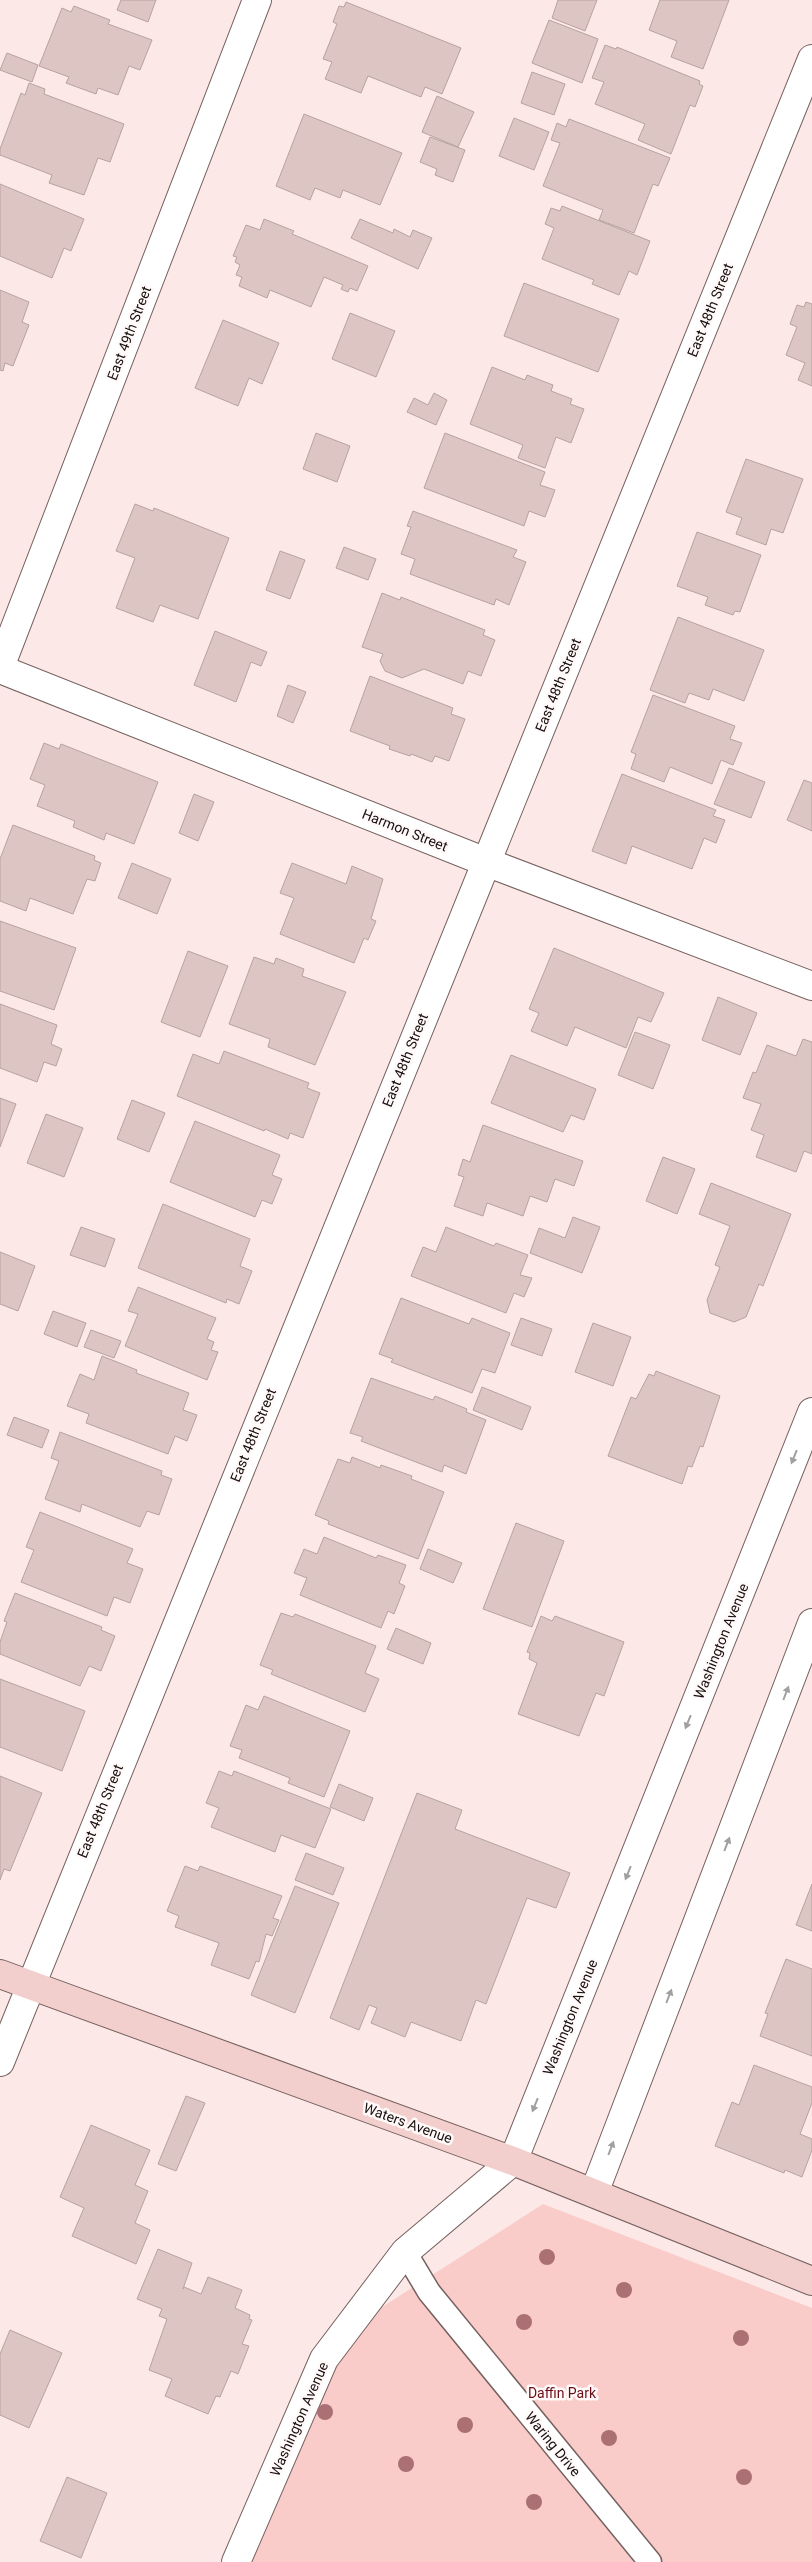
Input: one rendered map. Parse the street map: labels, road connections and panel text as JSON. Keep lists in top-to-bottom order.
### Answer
{
  "streets": {
    "main road": ["Waters Avenue"],
    "street": [
      "East 48th Street",
      "East 49th Street",
      "Harmon Street",
      "Washington Avenue"
    ],
    "lane": ["Waring Drive"]
  },
  "crossings": [
    ["East 48th Street", "Harmon Street"],
    ["East 48th Street", "Waters Avenue"],
    ["East 49th Street", "Harmon Street"],
    ["Washington Avenue", "Waters Avenue"],
    ["Washington Avenue", "Waring Drive"]
  ],
  "parks": ["Daffin Park"]
}
